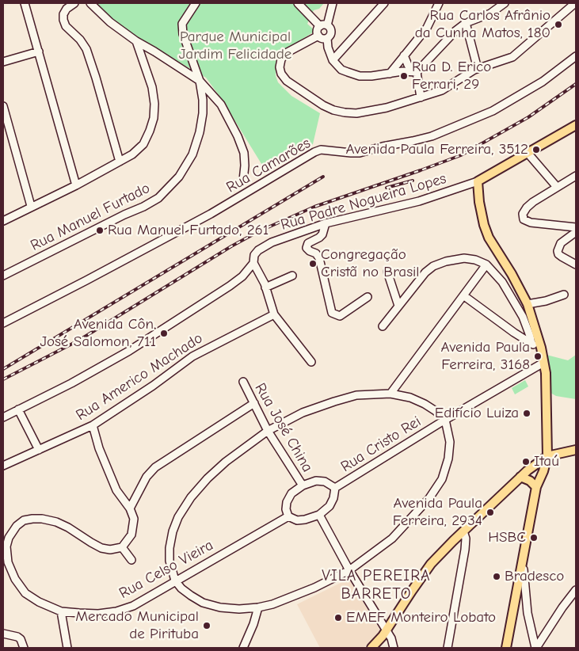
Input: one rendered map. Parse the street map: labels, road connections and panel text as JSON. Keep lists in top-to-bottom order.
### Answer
{
  "streets": {
    "street": [
      "Rua Camarões",
      "Rua Padre Nogueira Lopes",
      "Rua Manuel Furtado",
      "Rua Americo Machado",
      "Rua José China",
      "Rua Cristo Rei",
      "Rua Celso Vieira"
    ]
  },
  "crossings": [
    ["Rua José China", "Rua Cristo Rei"],
    ["Rua José China", "Rua Celso Vieira"],
    ["Rua Cristo Rei", "Rua Celso Vieira"]
  ],
  "districts": ["VILA PEREIRA BARRETO"],
  "parks": ["Parque Municipal Jardim Felicidade"],
  "places": [
    "Rua Carlos Afrânio da Cunha Matos, 180",
    "Rua D. Erico Ferrari, 29",
    "Avenida Paula Ferreira, 3512",
    "Rua Manuel Furtado, 261",
    "Congregação Cristã no Brasil",
    "Avenida Côn. José Salomon, 711",
    "Avenida Paula Ferreira, 3168",
    "Edifício Luiza",
    "Itaú",
    "Avenida Paula Ferreira, 2934",
    "HSBC",
    "Bradesco",
    "EMEF Monteiro Lobato",
    "Mercado Municipal de Pirituba"
  ]
}
